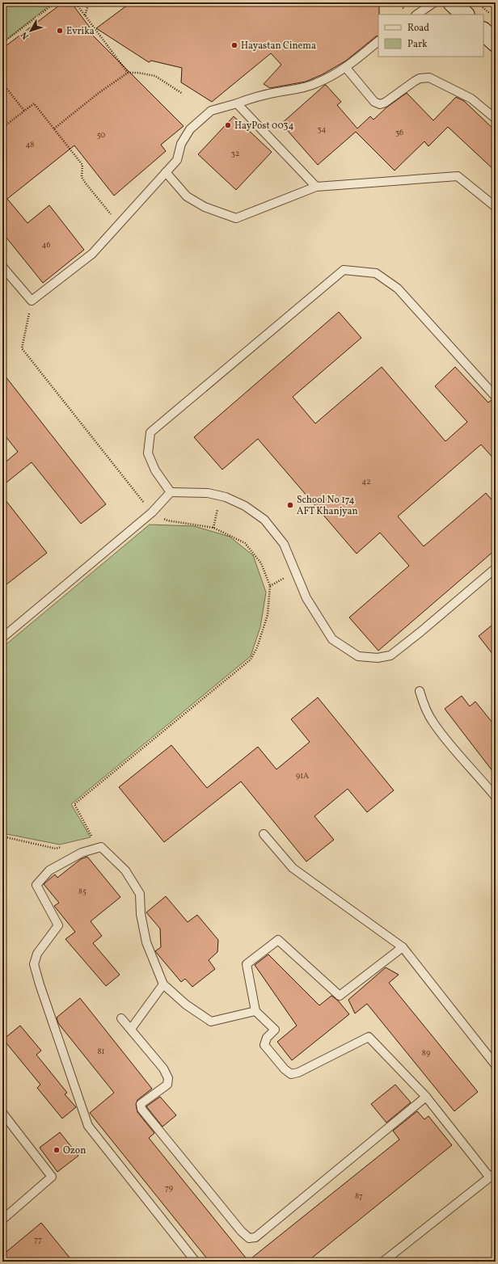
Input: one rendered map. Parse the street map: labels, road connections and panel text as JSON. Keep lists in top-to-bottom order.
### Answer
{
  "places": [
    "Evrika",
    "Hayastan Cinema",
    "HayPost 0034",
    "School No 174 AFT Khanjyan",
    "Ozon"
  ],
  "house_numbers": [
    "34",
    "36",
    "50",
    "48",
    "32",
    "46",
    "42",
    "91A",
    "85",
    "81",
    "89",
    "79",
    "87",
    "77"
  ],
  "legend": ["Road", "Park"],
  "north": "bottom left"
}
